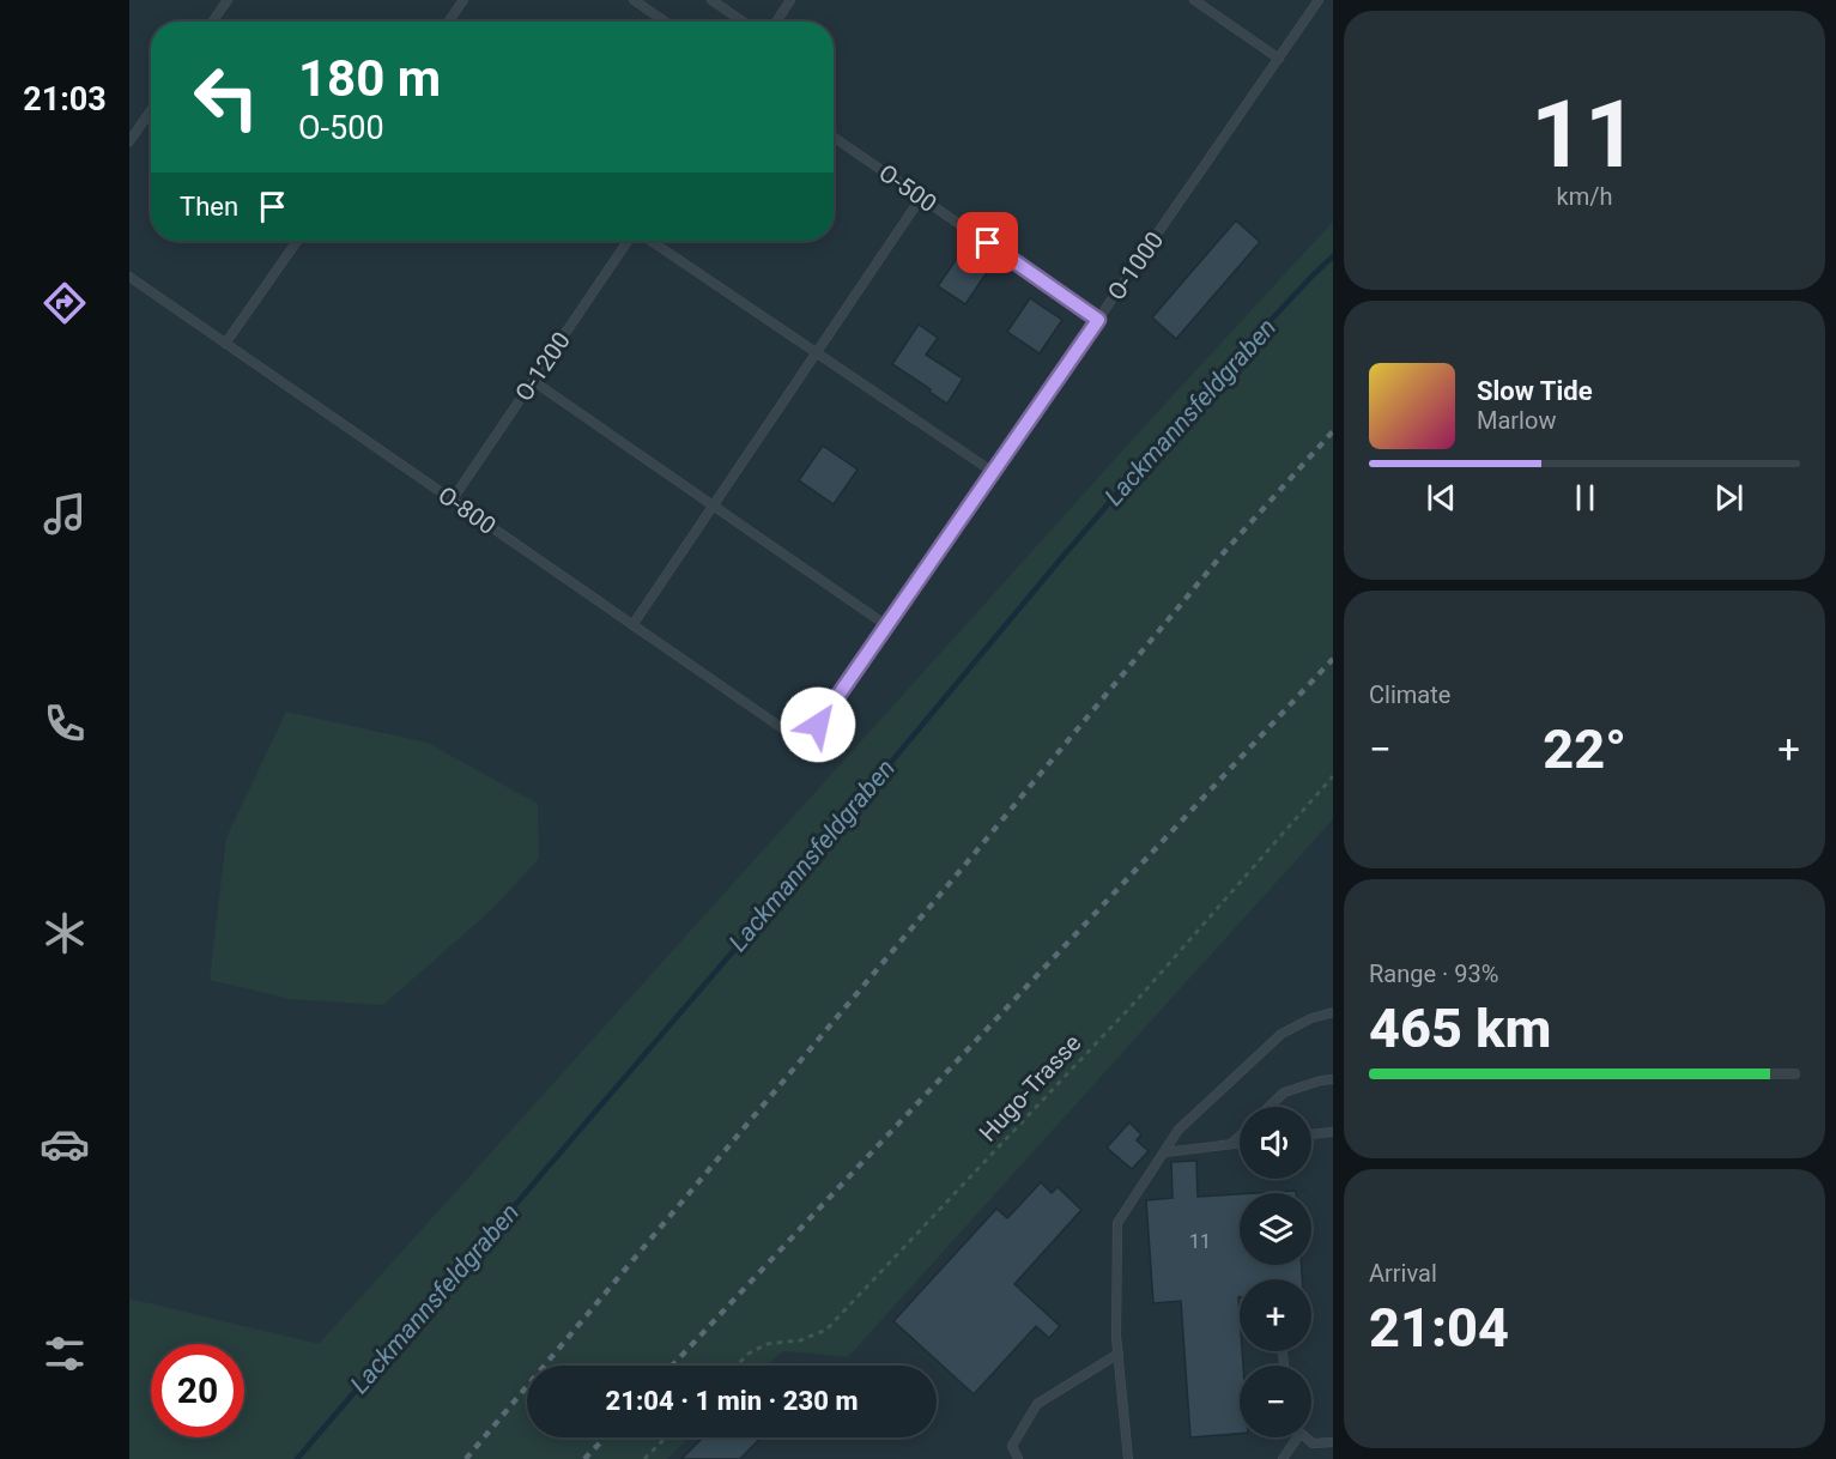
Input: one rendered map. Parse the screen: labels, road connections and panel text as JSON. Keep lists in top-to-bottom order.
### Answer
{
  "streets": {
    "lane": [
      "O-500",
      "O-1000",
      "O-1200",
      "O-800"
    ],
    "path": ["Hugo-Trasse"]
  },
  "crossings": [
    ["O-500", "O-1000"],
    ["O-1000", "O-800"],
    ["O-1200", "O-800"]
  ],
  "water": ["Lackmannsfeldgraben"],
  "house_numbers": ["11"],
  "page": {
    "tabs": "21:03",
    "tile": [
      ["11", "km/h"],
      "Climate",
      ["Range · 93%", "465 km"],
      ["Arrival", "21:04"]
    ],
    "turn": ["180 m", "O-500"],
    "then": "Then",
    "song": ["Slow Tide", "Marlow"],
    "heat": ["−", "22°", "+"],
    "map_buttons": ["+", "−"],
    "limit": "20",
    "trip": "21:04 · 1 min · 230 m"
  }
}
